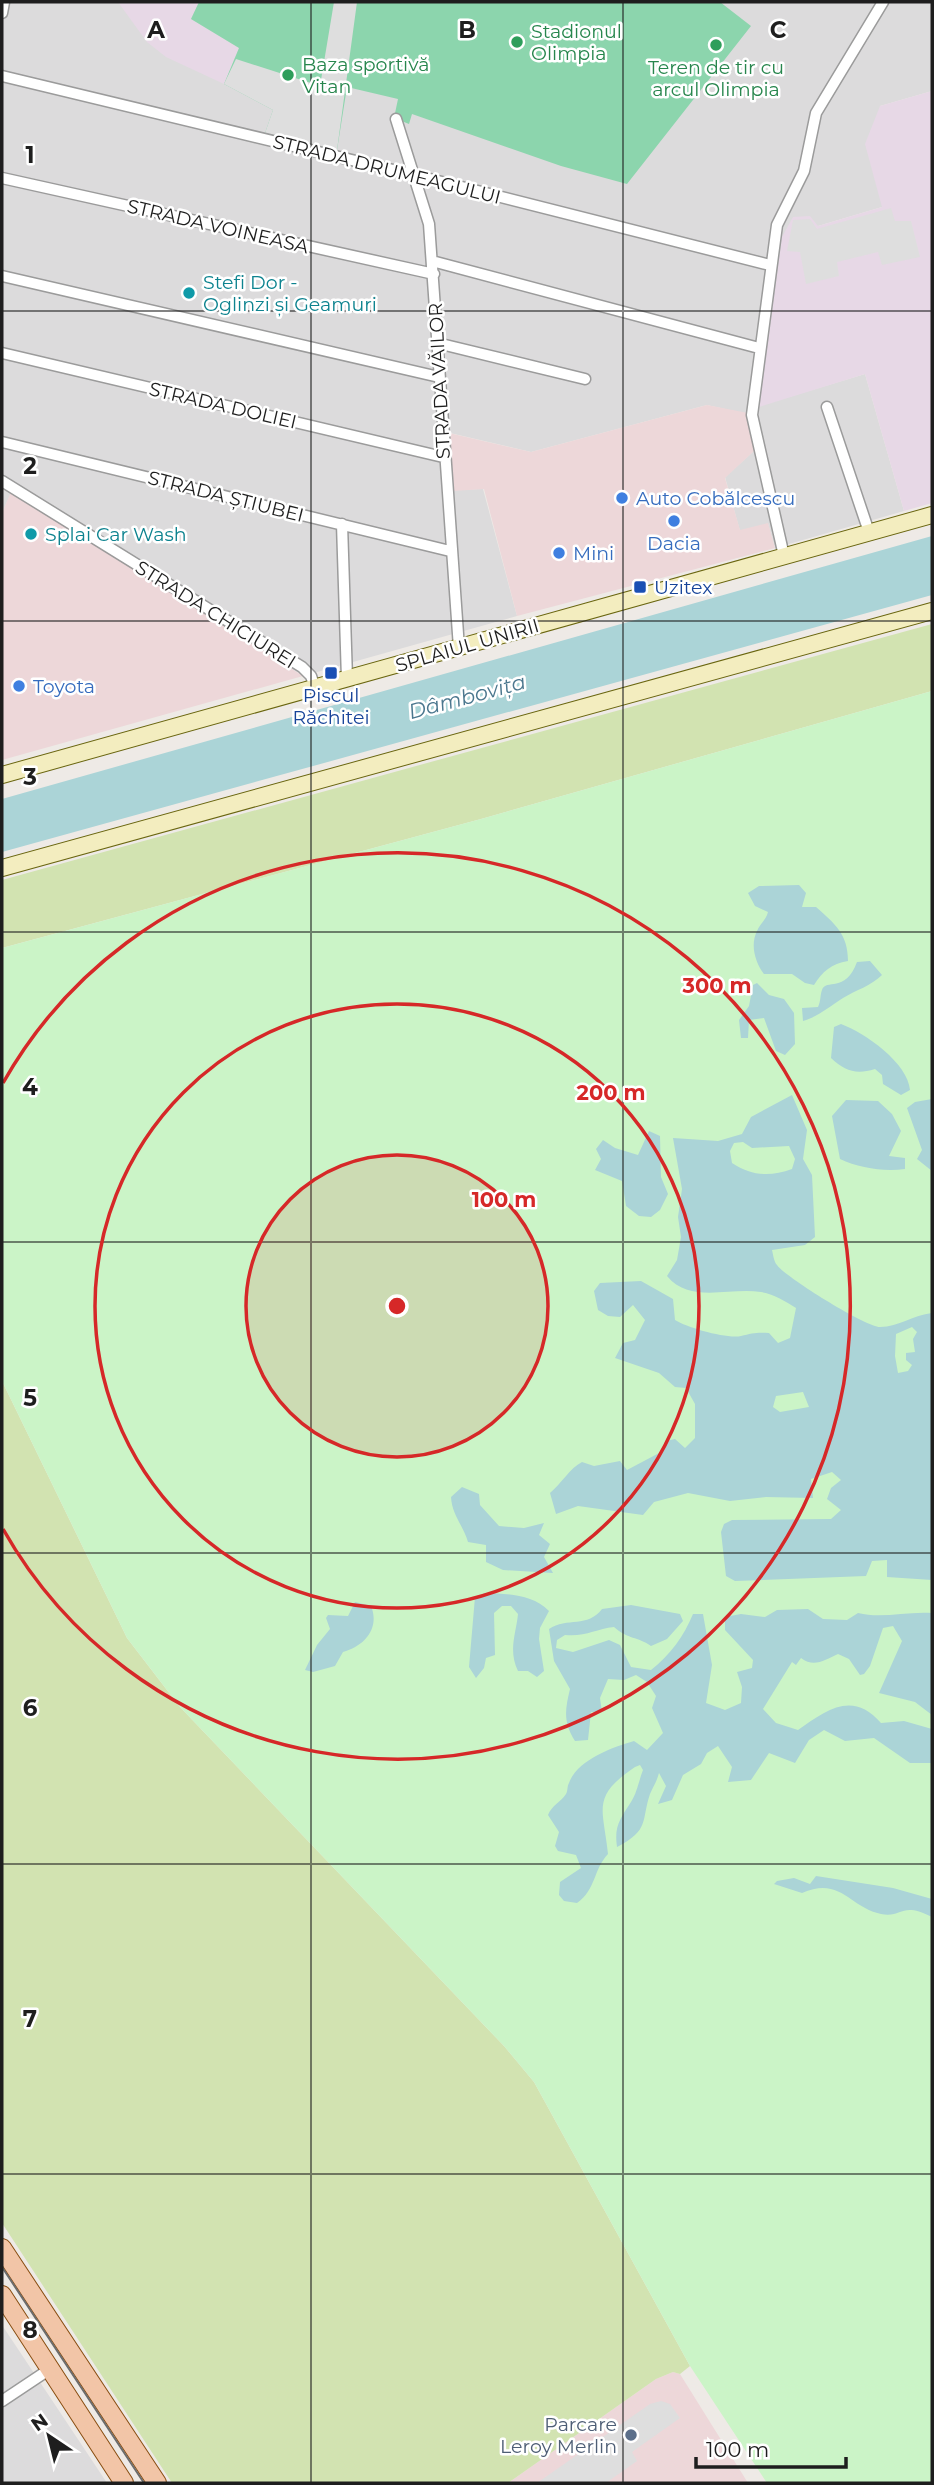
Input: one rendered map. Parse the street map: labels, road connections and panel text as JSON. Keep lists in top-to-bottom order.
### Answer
{
  "streets": {
    "main road": ["SPLAIUL UNIRII"],
    "street": [
      "STRADA DRUMEAGULUI",
      "STRADA VOINEASA",
      "STRADA VĂILOR",
      "STRADA DOLIEI",
      "STRADA ȘTIUBEI",
      "STRADA CHICIUREI"
    ]
  },
  "crossings": [
    ["STRADA DRUMEAGULUI", "STRADA VĂILOR"],
    ["STRADA VOINEASA", "STRADA VĂILOR"],
    ["STRADA VĂILOR", "STRADA DOLIEI"],
    ["STRADA VĂILOR", "STRADA ȘTIUBEI"],
    ["STRADA VĂILOR", "SPLAIUL UNIRII"],
    ["STRADA CHICIUREI", "SPLAIUL UNIRII"]
  ],
  "water": ["Dâmbovița"],
  "places": {
    "other": [
      "Stadionul Olimpia",
      "Teren de tir cu arcul Olimpia",
      "Baza sportivă Vitan",
      "Stefi Dor - Oglinzi și Geamuri",
      "Auto Cobălcescu",
      "Dacia",
      "Splai Car Wash",
      "Mini",
      "Toyota",
      "Parcare Leroy Merlin"
    ],
    "transit": ["Uzitex", "Piscul Răchitei"]
  },
  "scale_bar": "100 m",
  "north": "top left",
  "grid": {
    "columns": ["A", "B", "C"],
    "rows": [
      "1",
      "2",
      "3",
      "4",
      "5",
      "6",
      "7",
      "8"
    ]
  },
  "rings": ["300 m", "200 m", "100 m"]
}
